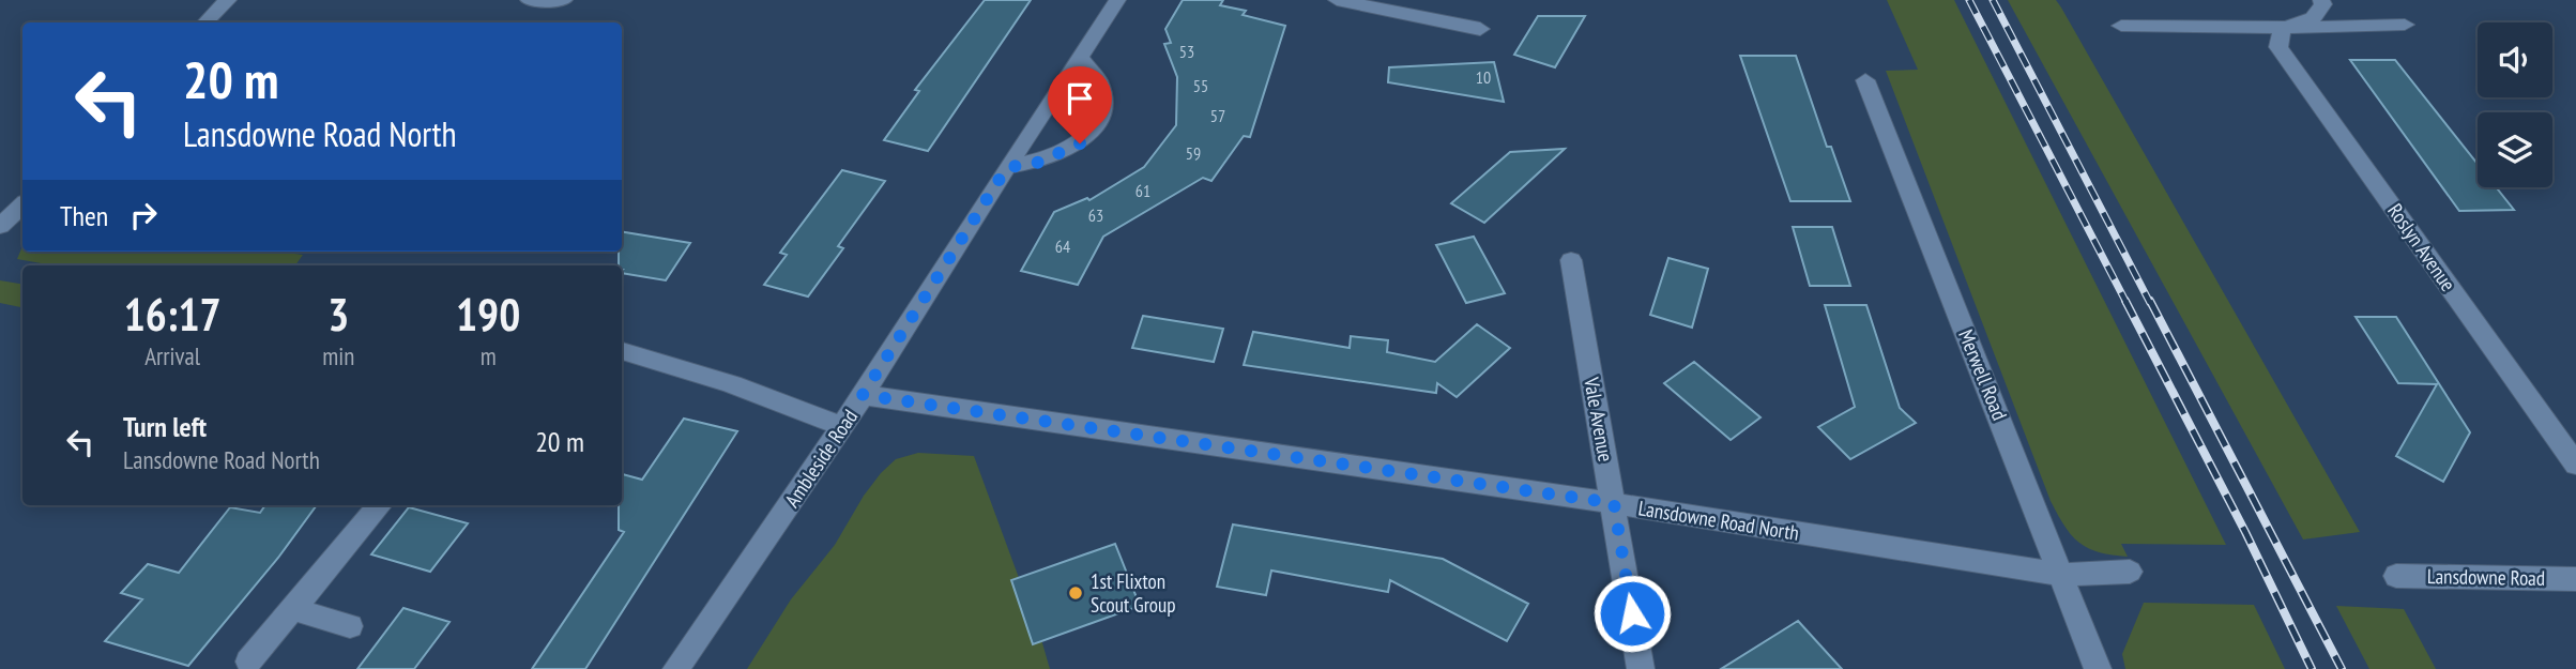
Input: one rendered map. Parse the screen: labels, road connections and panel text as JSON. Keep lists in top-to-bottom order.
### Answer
{
  "streets": {
    "street": [
      "Roslyn Avenue",
      "Merwell Road",
      "Vale Avenue",
      "Ambleside Road",
      "Lansdowne Road North",
      "Lansdowne Road"
    ]
  },
  "crossings": [
    ["Merwell Road", "Lansdowne Road North"],
    ["Vale Avenue", "Lansdowne Road North"],
    ["Ambleside Road", "Lansdowne Road North"]
  ],
  "places": ["1st Flixton Scout Group"],
  "house_numbers": [
    "53",
    "10",
    "55",
    "57",
    "59",
    "61",
    "63",
    "64"
  ],
  "page": {
    "turn": ["20 m", "Lansdowne Road North"],
    "then": "Then",
    "eta": [
      "16:17",
      "Arrival",
      "3",
      "min",
      "190",
      "m"
    ],
    "list": [
      {
        "name": "Turn left",
        "note": "Lansdowne Road North",
        "value": "20 m"
      }
    ]
  }
}
